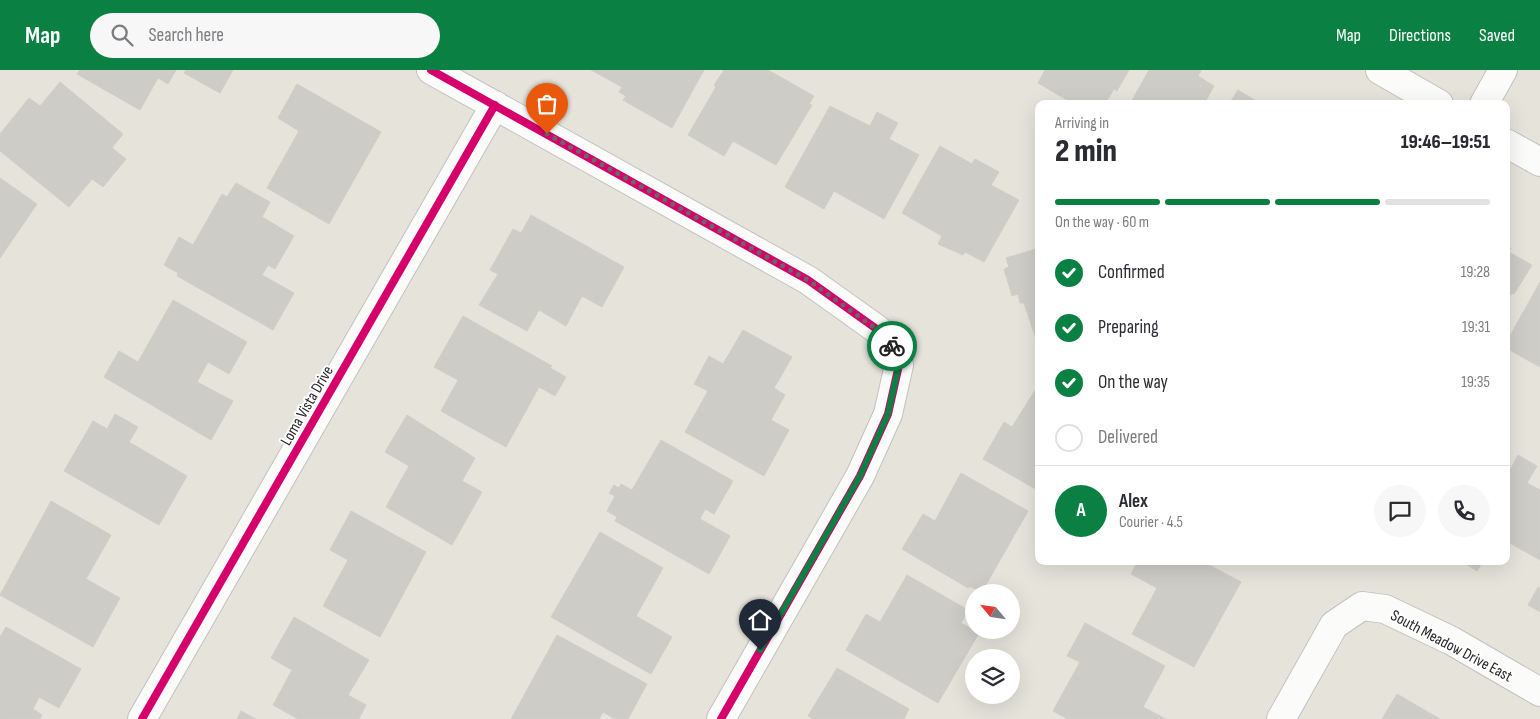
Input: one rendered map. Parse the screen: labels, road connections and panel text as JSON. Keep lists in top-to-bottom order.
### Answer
{
  "streets": {
    "street": ["Loma Vista Drive", "South Meadow Drive East"]
  },
  "north": "top left",
  "page": {
    "header": "Map",
    "search": "Search here",
    "nav": ["Map", "Directions", "Saved"],
    "heading": ["2 min", "Arriving in", "19:46–19:51"],
    "panel": ["Alex", "Courier · 4.5"],
    "bar": "On the way · 60 m",
    "list": [
      ["Confirmed", "19:28"],
      ["Preparing", "19:31"],
      ["On the way", "19:35"],
      "Delivered"
    ],
    "round": "A"
  }
}
